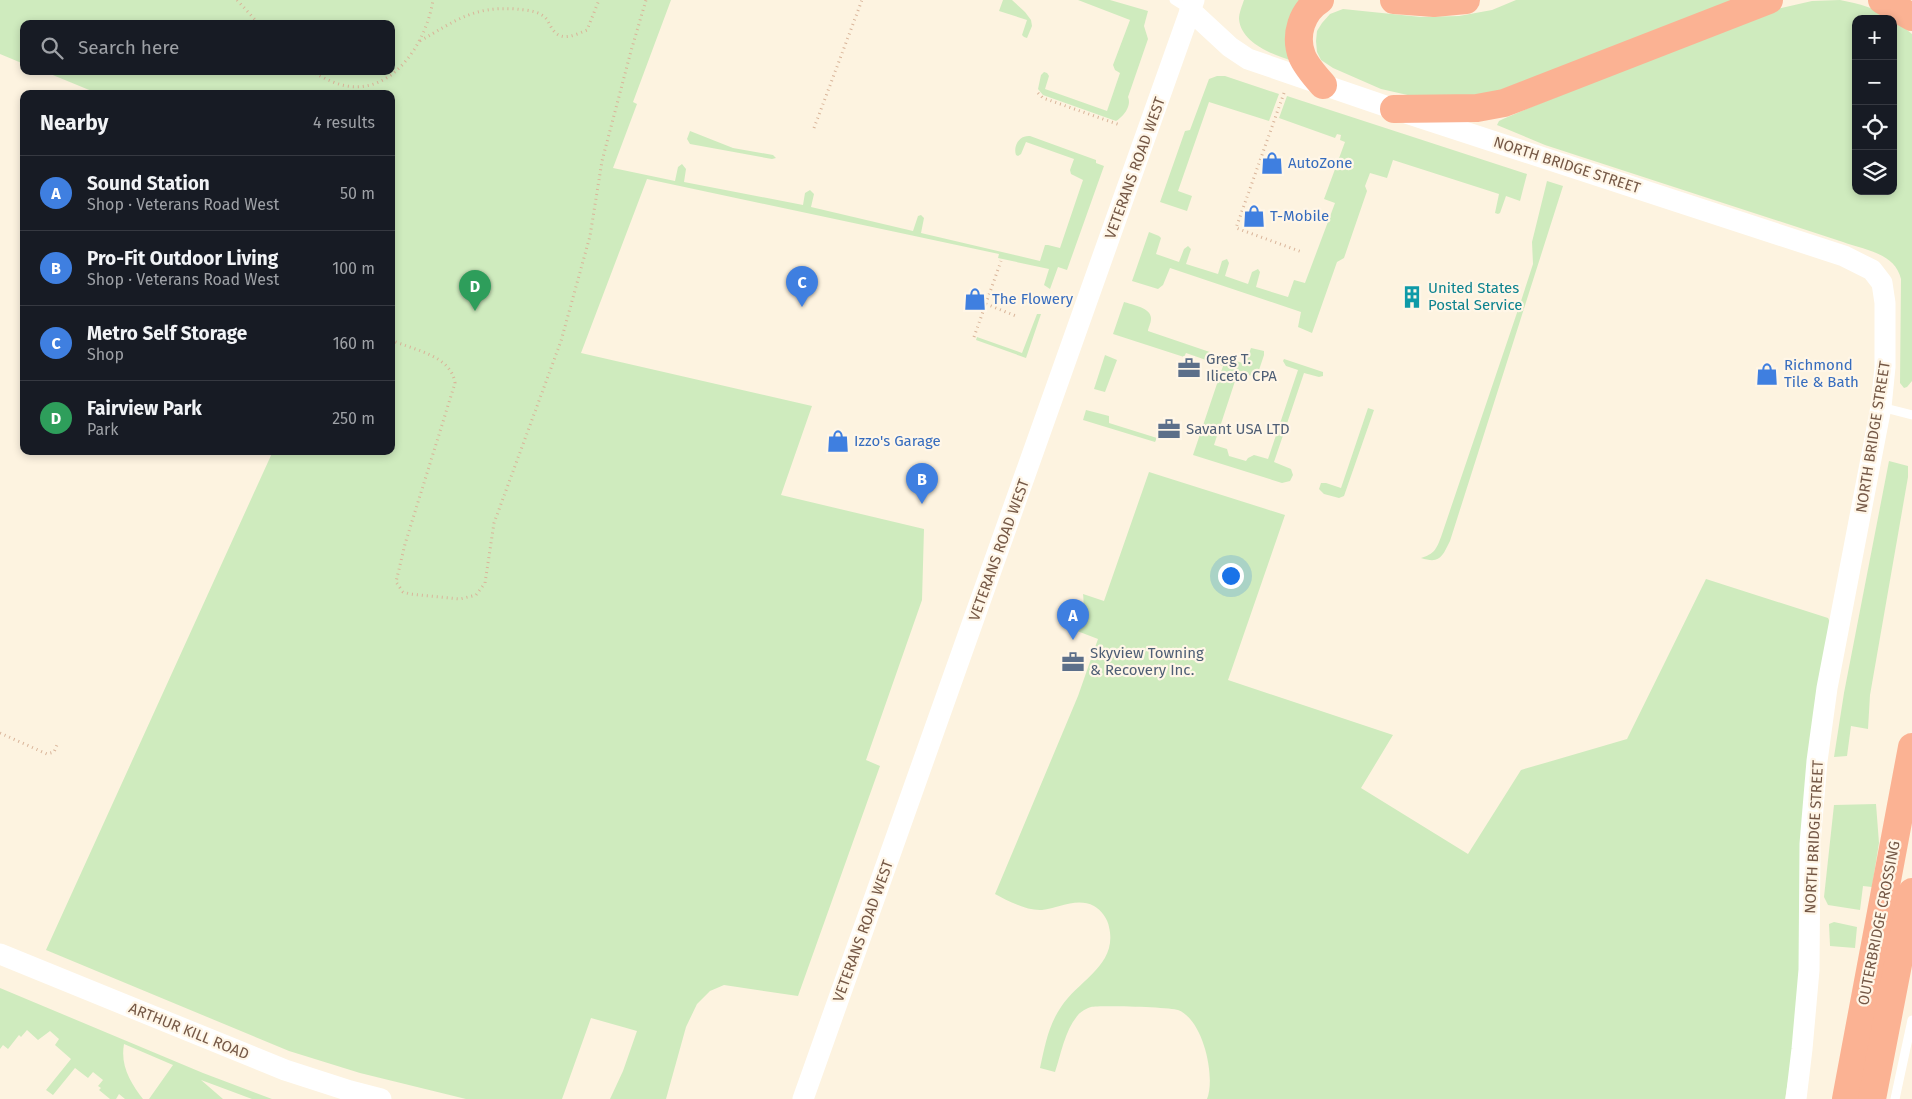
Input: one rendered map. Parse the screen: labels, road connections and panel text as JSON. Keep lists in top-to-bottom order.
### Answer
{
  "streets": {
    "highway": ["OUTERBRIDGE CROSSING"],
    "street": ["NORTH BRIDGE STREET", "VETERANS ROAD WEST", "ARTHUR KILL ROAD"]
  },
  "crossings": [
    ["NORTH BRIDGE STREET", "VETERANS ROAD WEST"]
  ],
  "places": {
    "shop": [
      "AutoZone",
      "T-Mobile",
      "The Flowery",
      "Richmond Tile & Bath",
      "Izzo's Garage"
    ],
    "building": ["United States Postal Service"],
    "office": ["Greg T. Iliceto CPA", "Savant USA LTD", "Skyview Towning & Recovery Inc."]
  },
  "page": {
    "map_buttons": ["+", "−"],
    "search": "Search here",
    "heading": ["Nearby", "4 results"],
    "list": [
      {
        "mark": "A",
        "name": "Sound Station",
        "note": "Shop · Veterans Road West",
        "value": "50 m"
      },
      {
        "mark": "B",
        "name": "Pro-Fit Outdoor Living",
        "note": "Shop · Veterans Road West",
        "value": "100 m"
      },
      {
        "mark": "C",
        "name": "Metro Self Storage",
        "note": "Shop",
        "value": "160 m"
      },
      {
        "mark": "D",
        "name": "Fairview Park",
        "note": "Park",
        "value": "250 m"
      }
    ],
    "pins": [
      "C",
      "D",
      "B",
      "A"
    ]
  }
}
